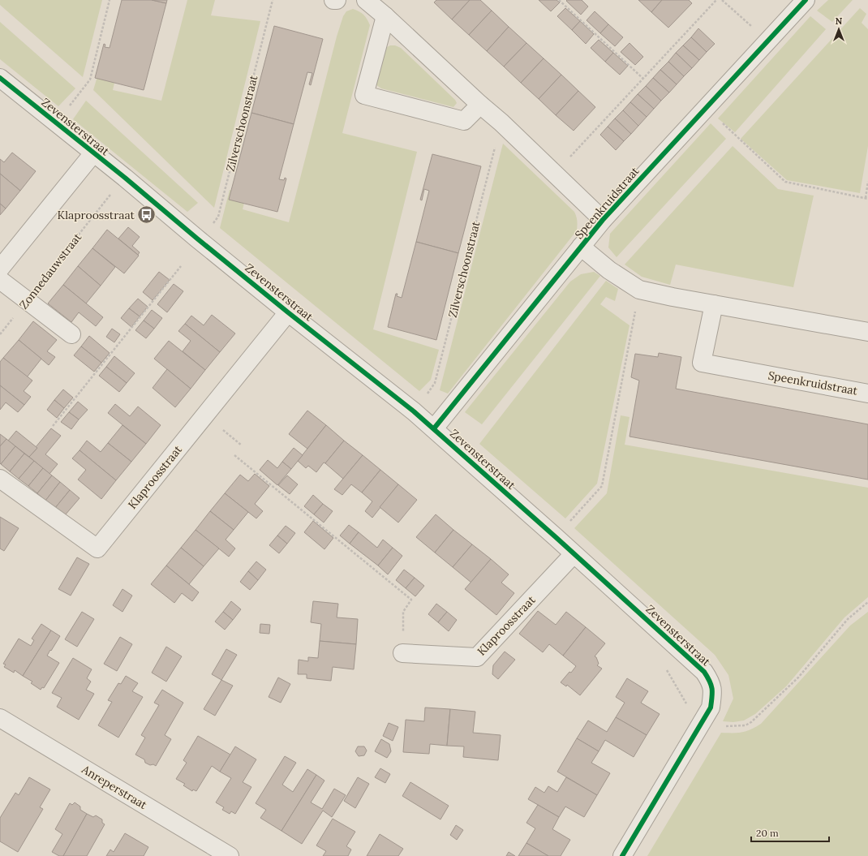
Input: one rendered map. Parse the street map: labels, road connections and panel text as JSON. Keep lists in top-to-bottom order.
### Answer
{
  "streets": {
    "street": [
      "Zevensterstraat",
      "Speenkruidstraat",
      "Klaproosstraat",
      "Anreperstraat"
    ],
    "path": ["Zilverschoonstraat", "Zonnedauwstraat"]
  },
  "crossings": [
    ["Zilverschoonstraat", "Zevensterstraat"],
    ["Zevensterstraat", "Speenkruidstraat"],
    ["Zevensterstraat", "Zonnedauwstraat"],
    ["Zevensterstraat", "Klaproosstraat"]
  ],
  "places": {
    "bus stop": ["Klaproosstraat"]
  },
  "scale_bar": "20 m",
  "north": "top"
}
